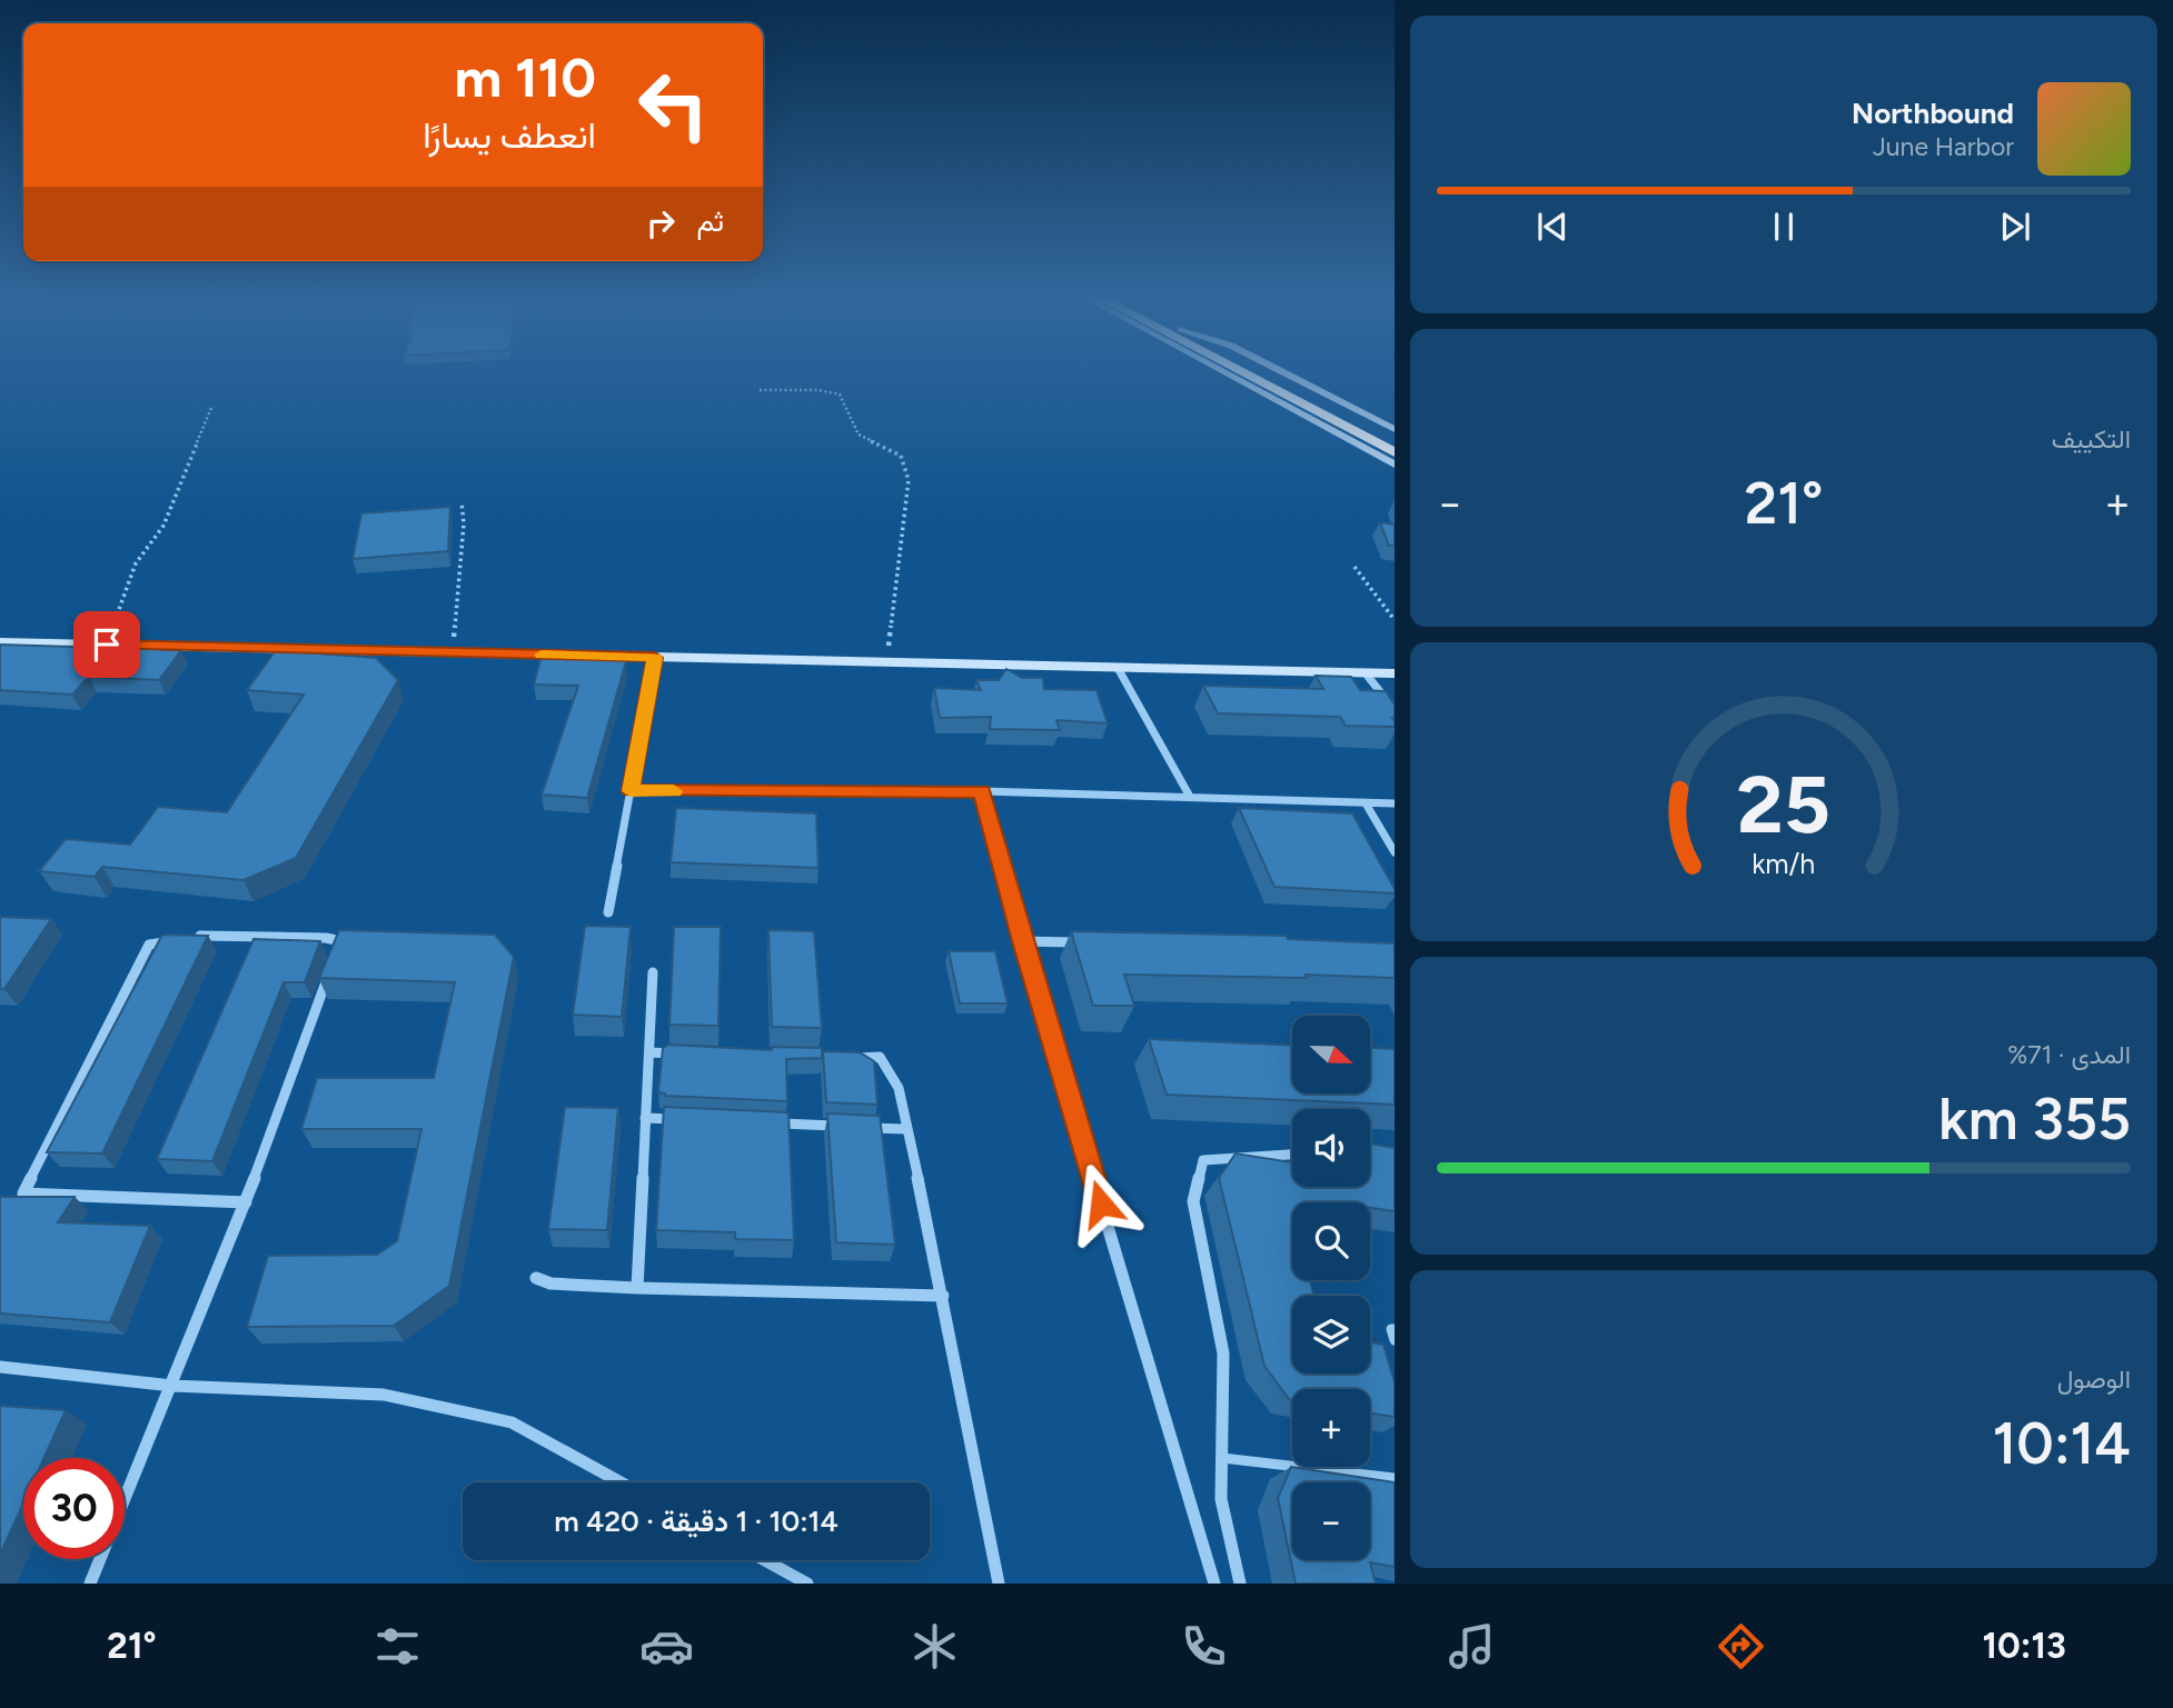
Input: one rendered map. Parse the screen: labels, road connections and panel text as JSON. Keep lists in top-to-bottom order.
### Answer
{
  "north": "right",
  "page": {
    "turn": ["110 m", "انعطف يسارًا"],
    "song": ["Northbound", "June Harbor"],
    "then": "ثم",
    "tile": [
      "التكييف",
      ["المدى · 71%", "355 km"],
      ["الوصول", "10:14"]
    ],
    "heat": ["−", "21°", "+"],
    "map_buttons": ["+", "−"],
    "limit": "30",
    "trip": "10:14 · 1 دقيقة · 420 m",
    "tabs": ["10:13", "21°"],
    "gauge": ["25", "km/h"]
  }
}
